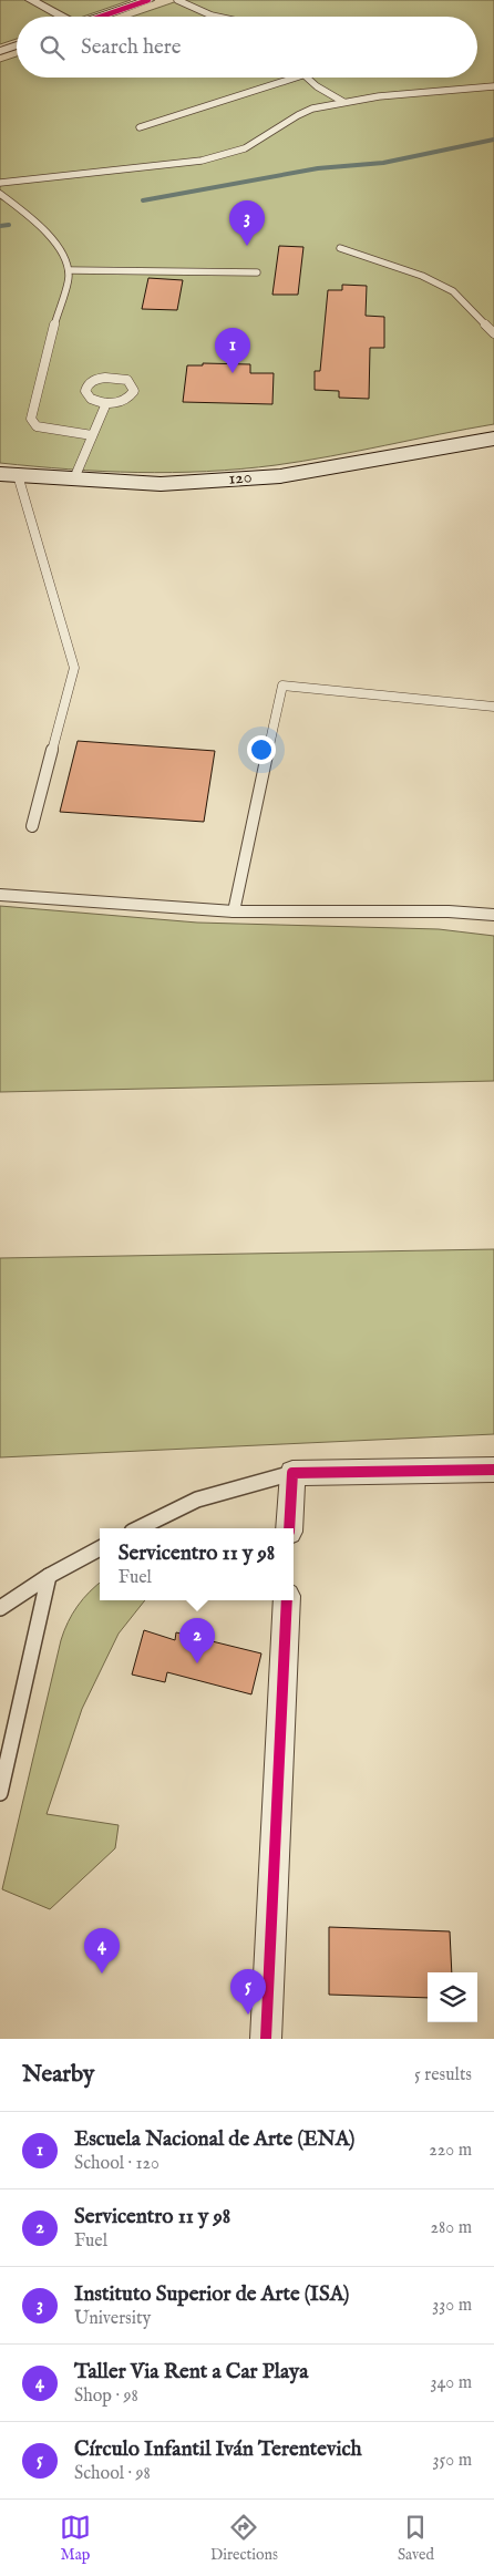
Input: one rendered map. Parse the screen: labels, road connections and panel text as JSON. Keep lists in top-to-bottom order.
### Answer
{
  "streets": {
    "main road": ["120"]
  },
  "page": {
    "search": "Search here",
    "pins": [
      "3",
      "1",
      "2",
      "4",
      "5"
    ],
    "popup": ["Servicentro 11 y 98", "Fuel"],
    "heading": ["Nearby", "5 results"],
    "list": [
      {
        "mark": "1",
        "name": "Escuela Nacional de Arte (ENA)",
        "note": "School · 120",
        "value": "220 m"
      },
      {
        "mark": "2",
        "name": "Servicentro 11 y 98",
        "note": "Fuel",
        "value": "280 m"
      },
      {
        "mark": "3",
        "name": "Instituto Superior de Arte (ISA)",
        "note": "University",
        "value": "330 m"
      },
      {
        "mark": "4",
        "name": "Taller Via Rent a Car Playa",
        "note": "Shop · 98",
        "value": "340 m"
      },
      {
        "mark": "5",
        "name": "Círculo Infantil Iván Terentevich",
        "note": "School · 98",
        "value": "350 m"
      }
    ],
    "nav": ["Map", "Directions", "Saved"]
  }
}
